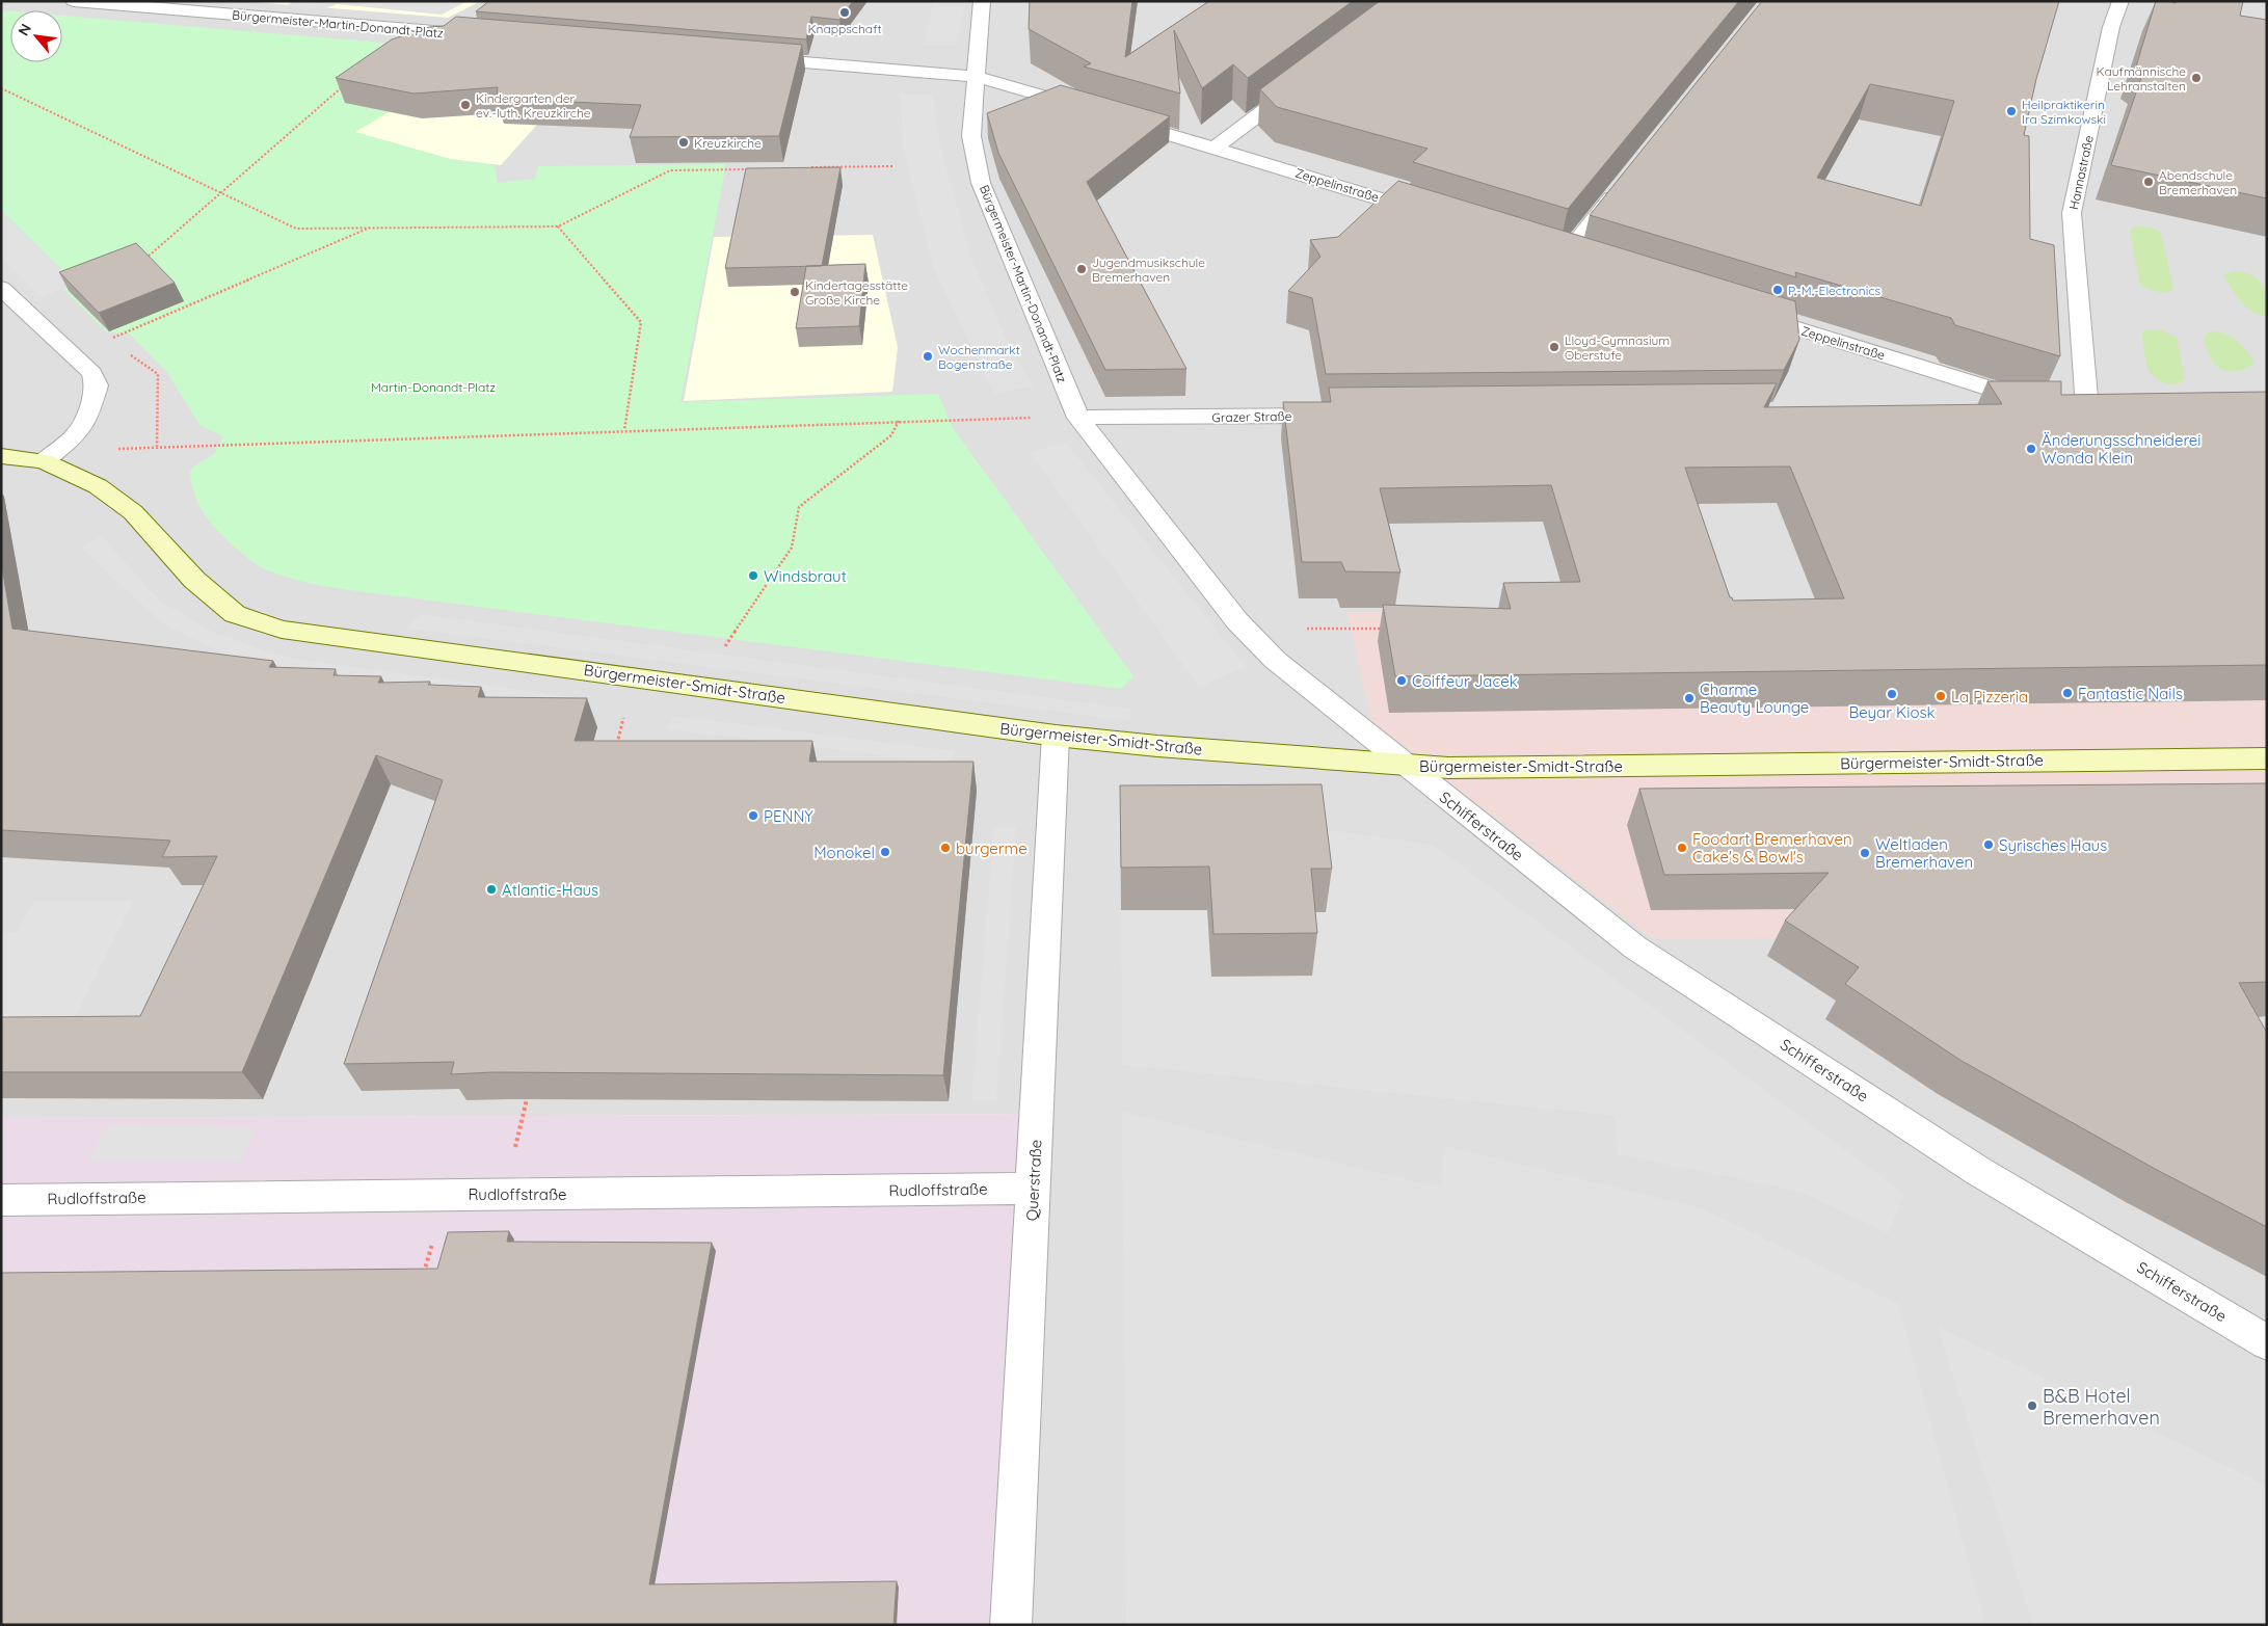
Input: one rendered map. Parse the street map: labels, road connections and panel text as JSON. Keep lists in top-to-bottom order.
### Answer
{
  "streets": {
    "street": [
      "Bürgermeister-Martin-Donandt-Platz",
      "Hannastraße",
      "Zeppelinstraße",
      "Grazer Straße",
      "Bürgermeister-Smidt-Straße",
      "Schifferstraße",
      "Querstraße",
      "Rudloffstraße"
    ]
  },
  "crossings": [
    ["Bürgermeister-Martin-Donandt-Platz", "Grazer Straße"],
    ["Bürgermeister-Martin-Donandt-Platz", "Bürgermeister-Smidt-Straße"],
    ["Bürgermeister-Martin-Donandt-Platz", "Schifferstraße"],
    ["Bürgermeister-Smidt-Straße", "Schifferstraße"],
    ["Bürgermeister-Smidt-Straße", "Querstraße"],
    ["Querstraße", "Rudloffstraße"]
  ],
  "parks": ["Martin-Donandt-Platz"],
  "places": [
    "Knappschaft",
    "Kaufmännische Lehranstalten",
    "Kindergarten der ev.-luth. Kreuzkirche",
    "Heilpraktikerin Ira Szimkowski",
    "Kreuzkirche",
    "Abendschule Bremerhaven",
    "Jugendmusikschule Bremerhaven",
    "P.-M.-Electronics",
    "Kindertagesstätte Große Kirche",
    "Lloyd-Gymnasium Oberstufe",
    "Wochenmarkt Bogenstraße",
    "Änderungsschneiderei Wonda Klein",
    "Windsbraut",
    "Coiffeur Jacek",
    "Fantastic Nails",
    "Beyar Kiosk",
    "La Pizzeria",
    "Charme Beauty Lounge",
    "PENNY",
    "Syrisches Haus",
    "burgerme",
    "Foodart Bremerhaven Cake's & Bowl's",
    "Monokel",
    "Weltladen Bremerhaven",
    "Atlantic-Haus",
    "B&B Hotel Bremerhaven"
  ],
  "north": "top left"
}
